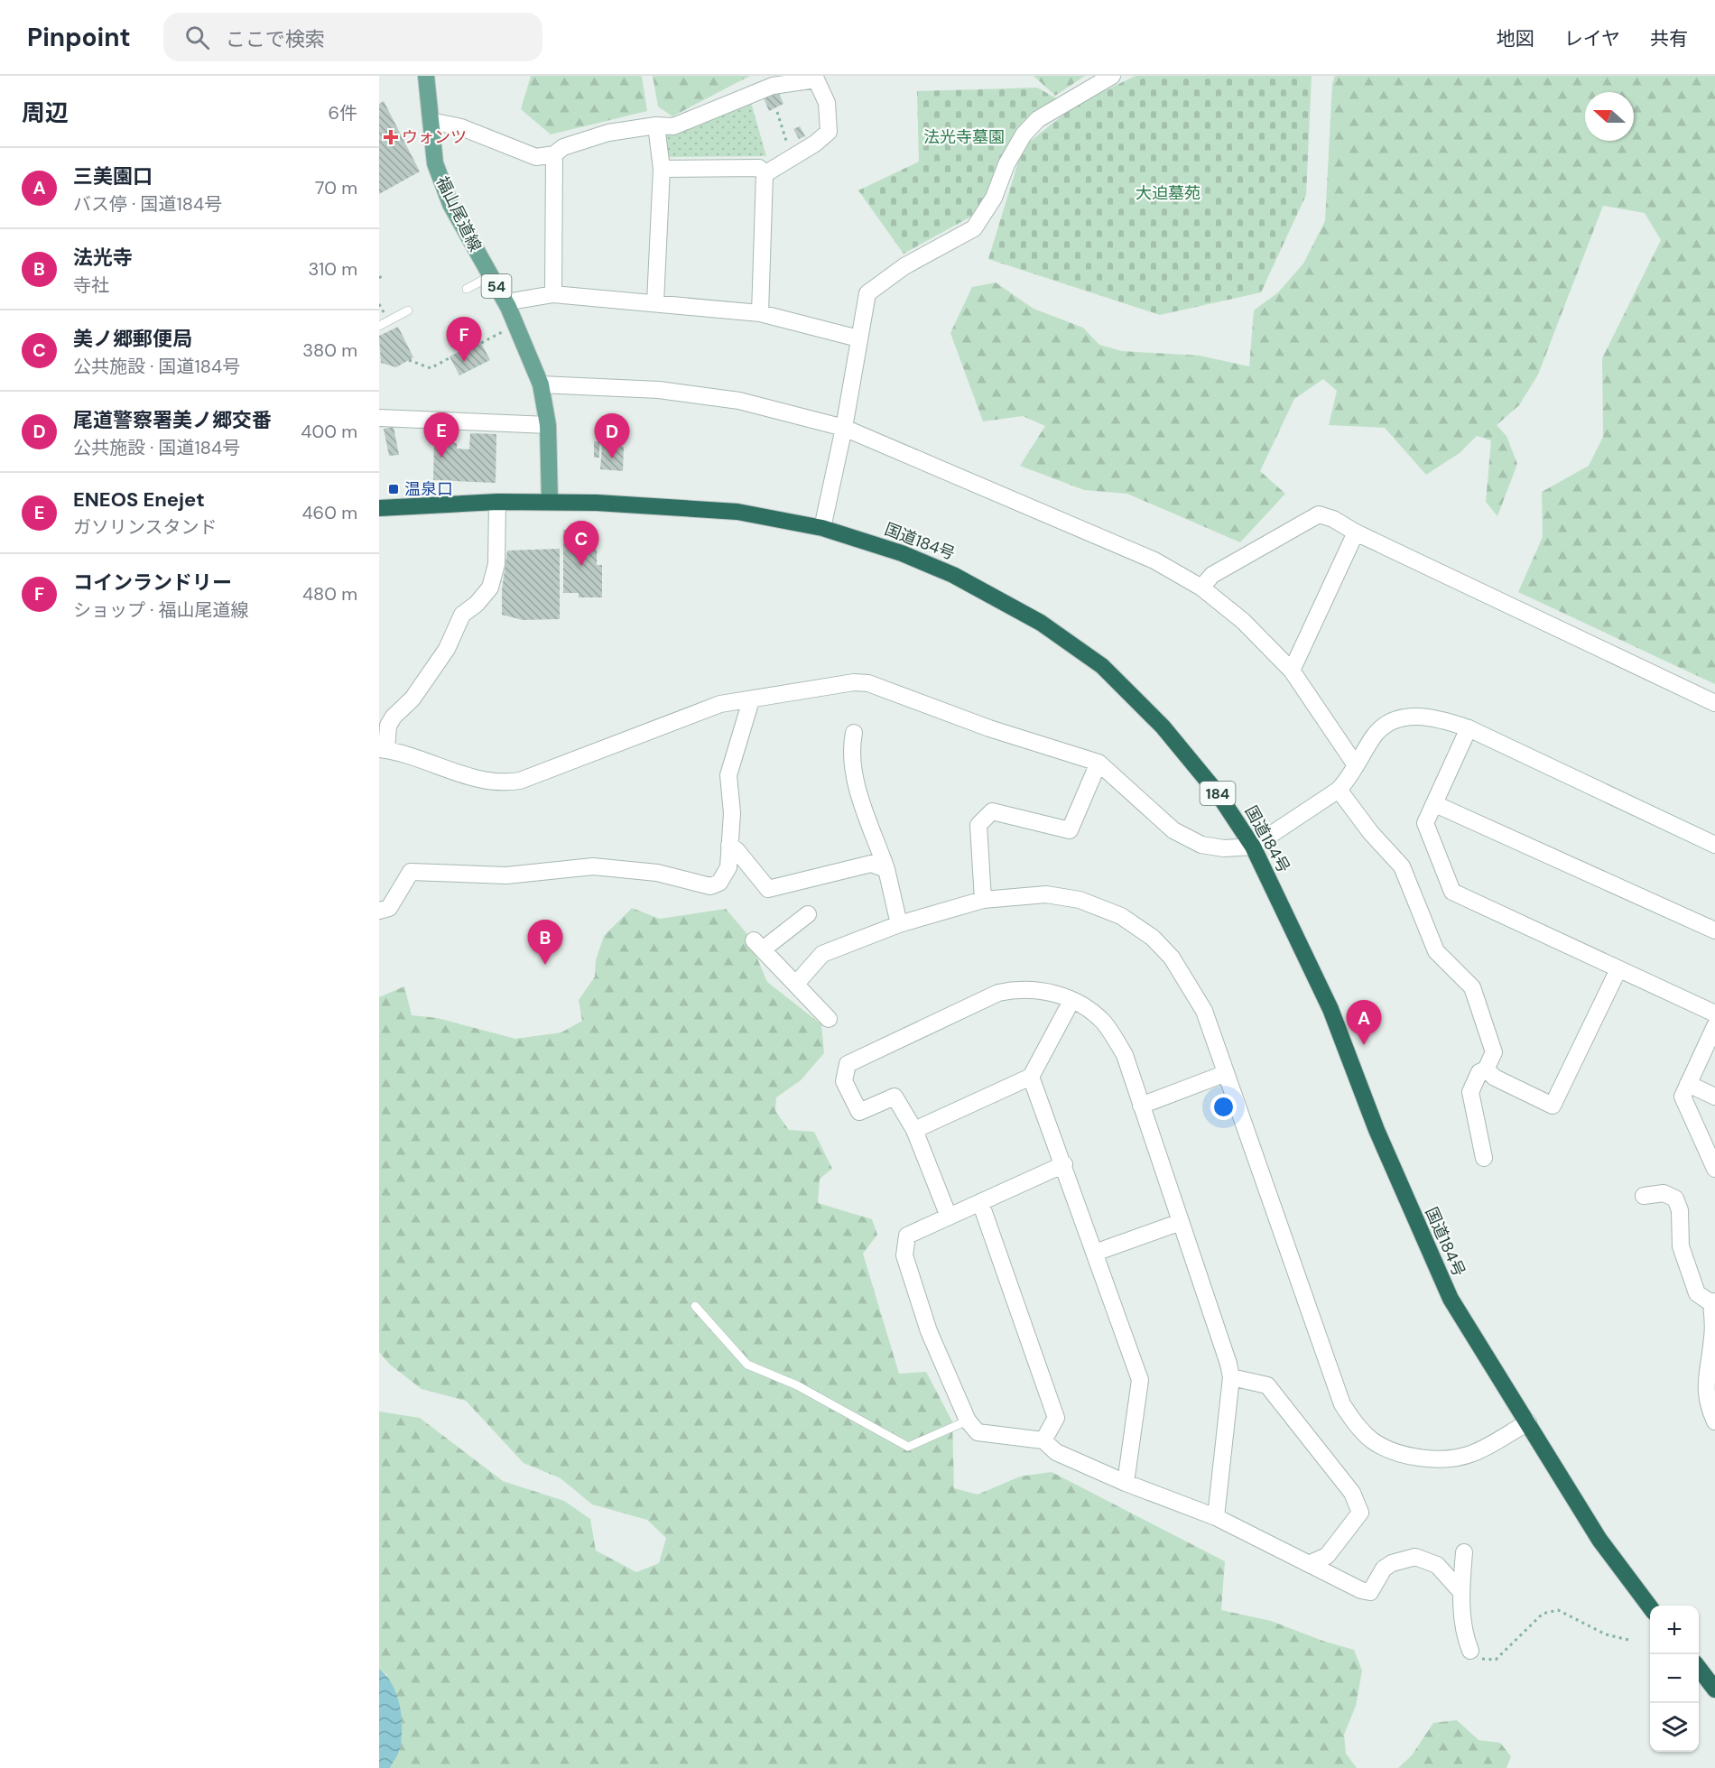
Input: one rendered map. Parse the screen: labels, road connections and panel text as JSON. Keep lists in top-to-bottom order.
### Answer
{
  "streets": {
    "highway": ["国道184号", "184"],
    "main road": ["福山尾道線", "54"]
  },
  "crossings": [
    ["福山尾道線", "国道184号"]
  ],
  "parks": ["法光寺墓園", "大迫墓苑"],
  "places": {
    "health": ["ウォンツ"],
    "transit": ["温泉口"]
  },
  "north": "left",
  "page": {
    "header": "Pinpoint",
    "search": "ここで検索",
    "nav": ["地図", "レイヤ", "共有"],
    "heading": ["周辺", "6件"],
    "list": [
      {
        "mark": "A",
        "name": "三美園口",
        "note": "バス停 · 国道184号",
        "value": "70 m"
      },
      {
        "mark": "B",
        "name": "法光寺",
        "note": "寺社",
        "value": "310 m"
      },
      {
        "mark": "C",
        "name": "美ノ郷郵便局",
        "note": "公共施設 · 国道184号",
        "value": "380 m"
      },
      {
        "mark": "D",
        "name": "尾道警察署美ノ郷交番",
        "note": "公共施設 · 国道184号",
        "value": "400 m"
      },
      {
        "mark": "E",
        "name": "ENEOS Enejet",
        "note": "ガソリンスタンド",
        "value": "460 m"
      },
      {
        "mark": "F",
        "name": "コインランドリー",
        "note": "ショップ · 福山尾道線",
        "value": "480 m"
      }
    ],
    "pins": [
      "F",
      "E",
      "D",
      "C",
      "B",
      "A"
    ],
    "map_buttons": ["+", "−"]
  }
}
